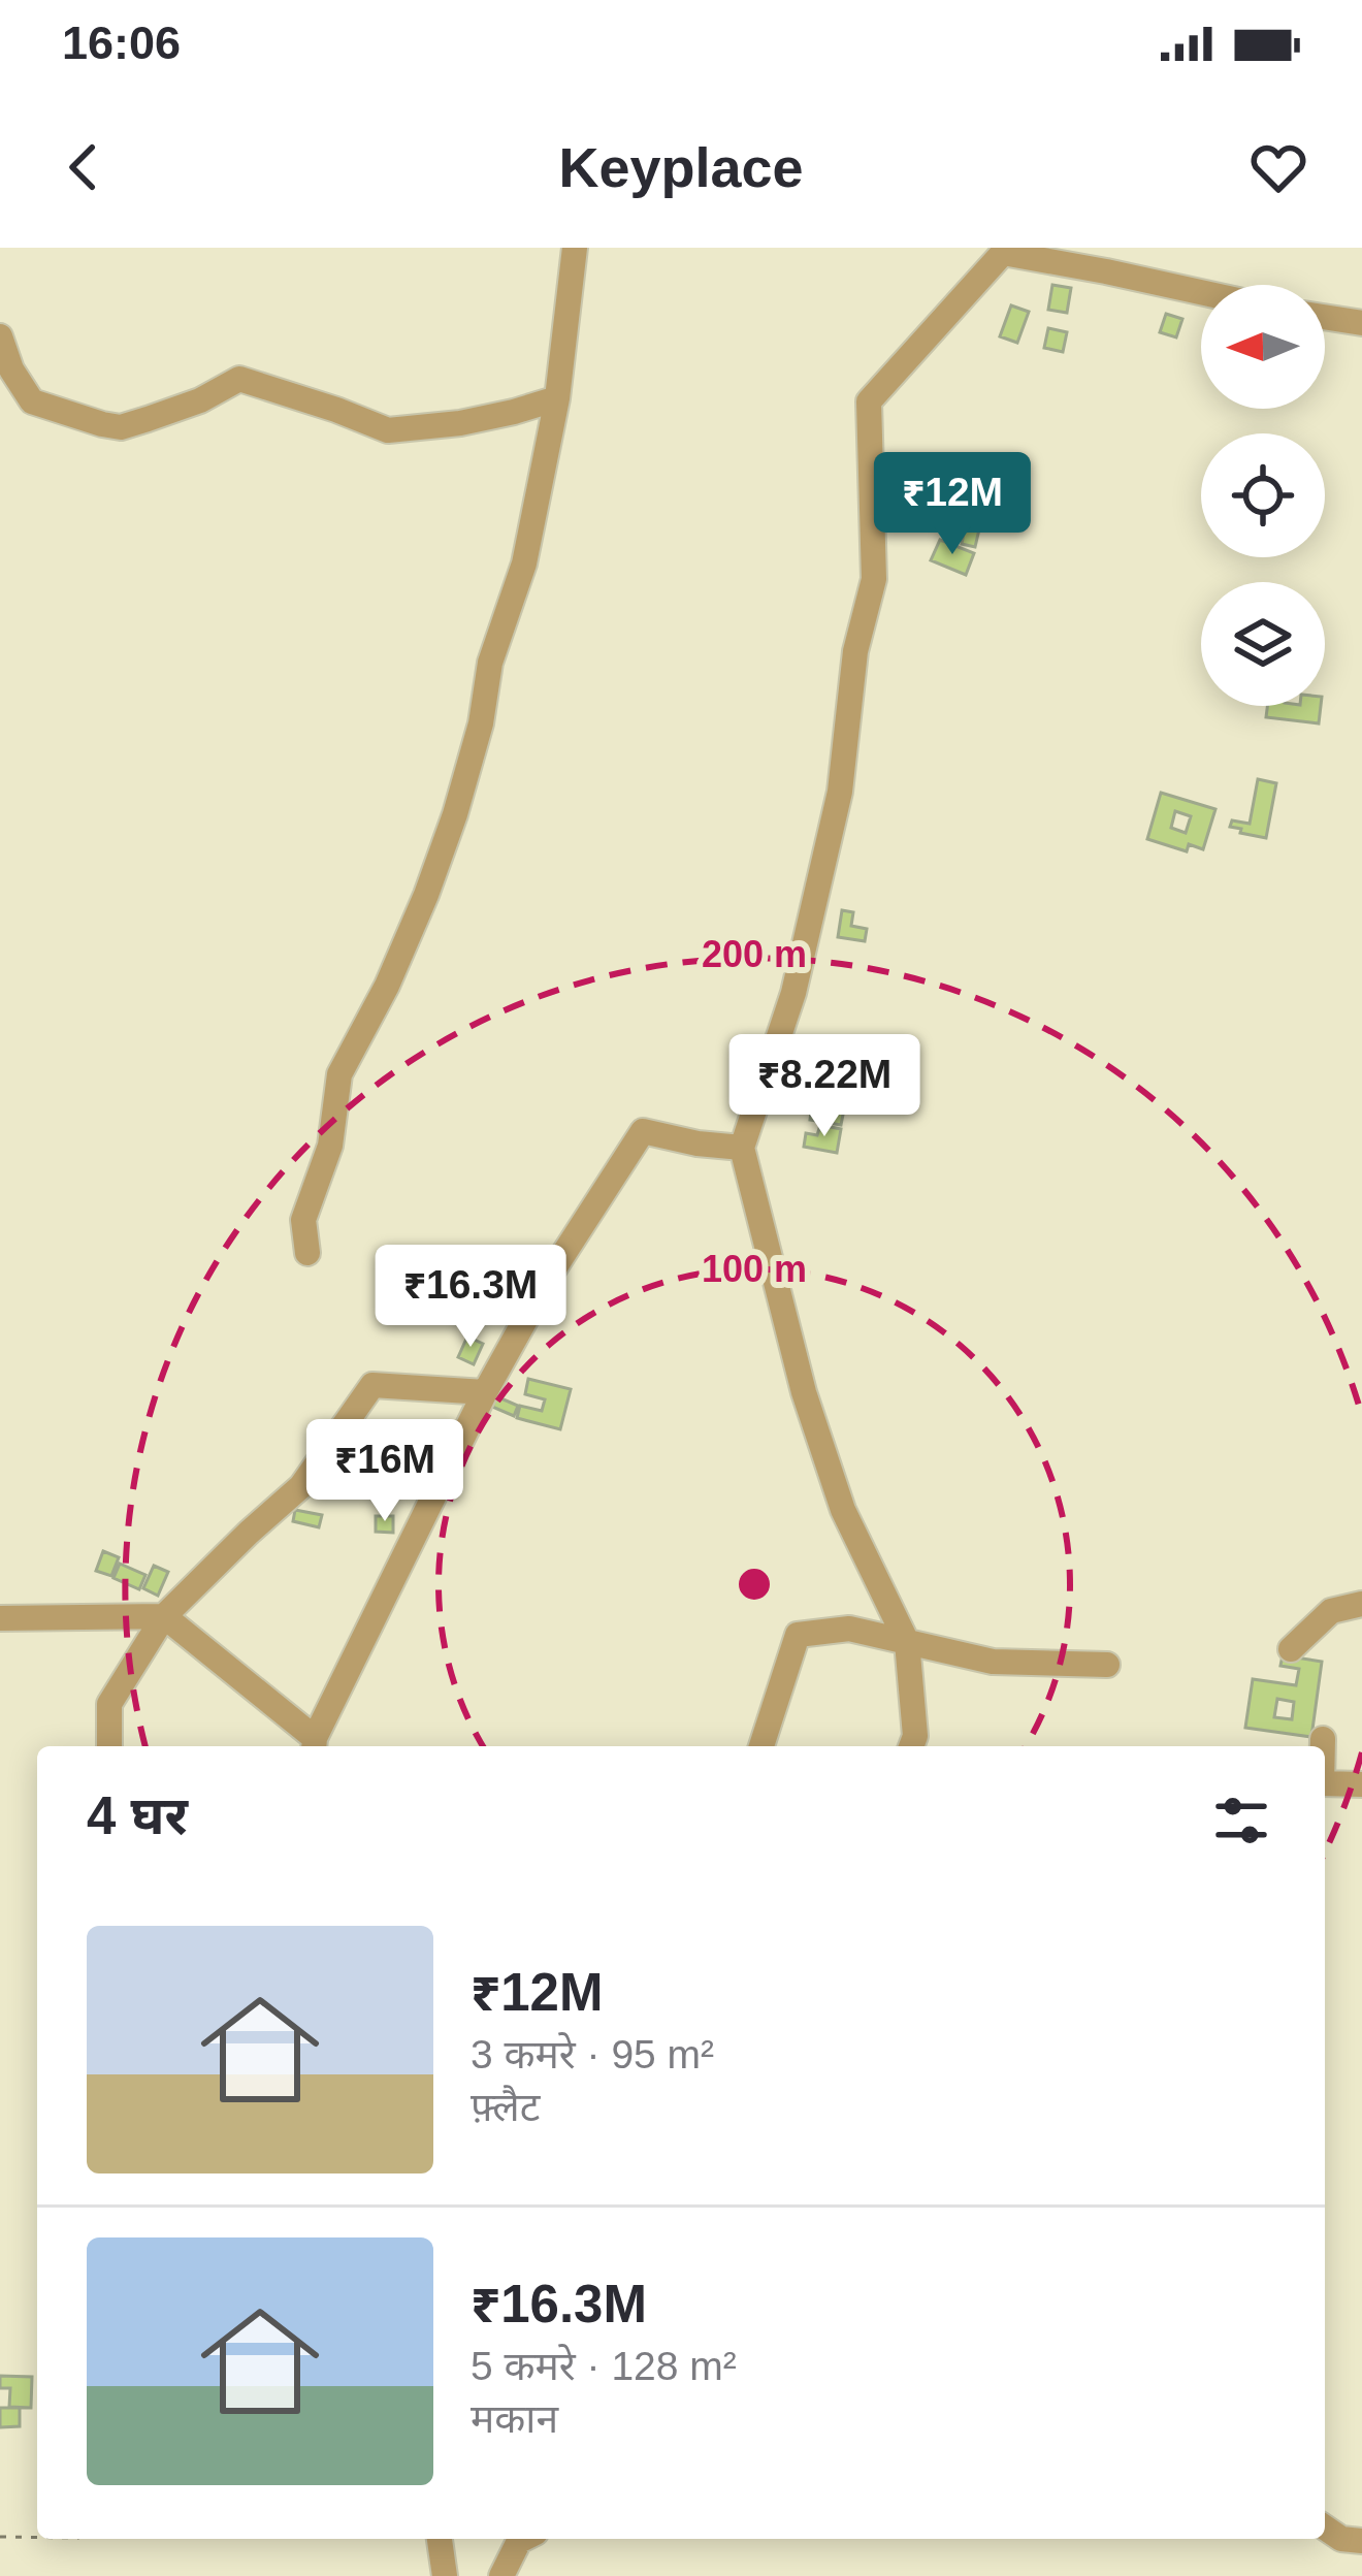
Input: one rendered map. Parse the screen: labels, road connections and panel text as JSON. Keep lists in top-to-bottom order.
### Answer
{
  "north": "left",
  "page": {
    "status": "16:06",
    "header": "Keyplace",
    "price": [
      "₹12M",
      "₹8.22M",
      "₹16.3M",
      "₹16M"
    ],
    "heading": "4 घर",
    "list": [
      {
        "name": "₹12M",
        "note": "3 कमरे · 95 m² · फ़्लैट"
      },
      {
        "name": "₹16.3M",
        "note": "5 कमरे · 128 m² · मकान"
      }
    ]
  },
  "rings": ["200 m", "100 m"]
}
